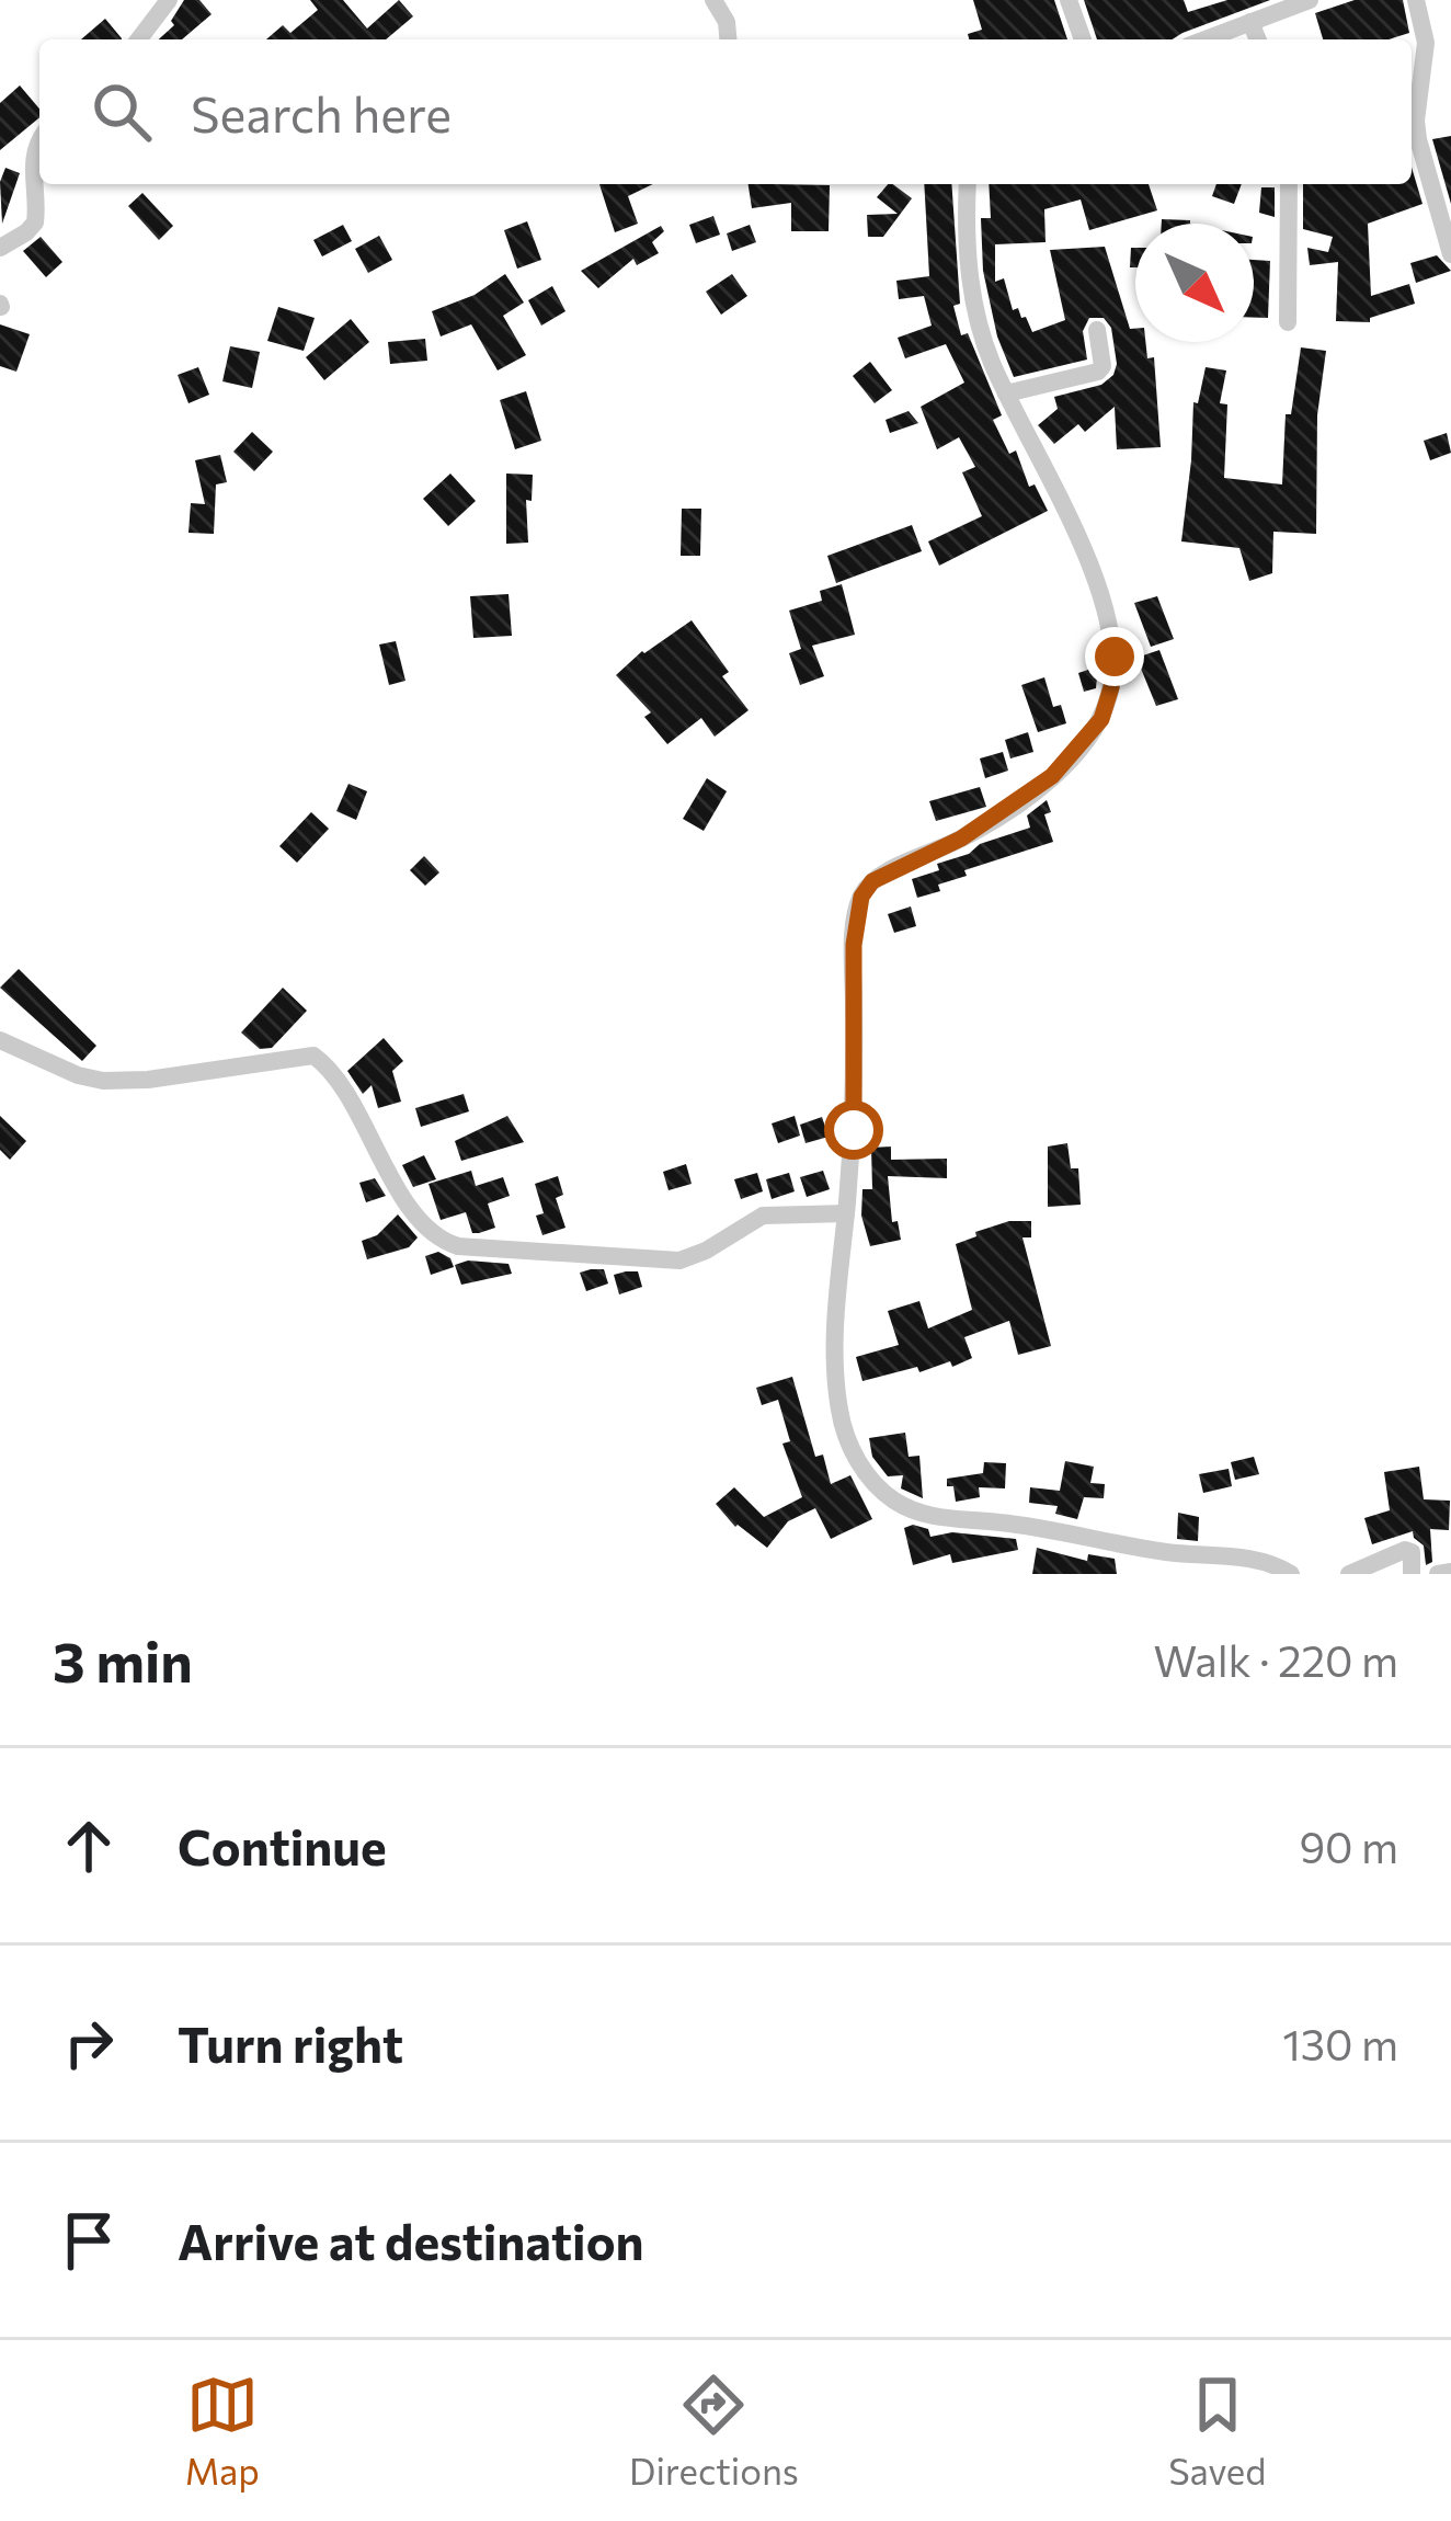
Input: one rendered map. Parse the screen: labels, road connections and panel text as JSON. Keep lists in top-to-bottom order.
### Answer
{
  "north": "bottom right",
  "page": {
    "search": "Search here",
    "heading": ["3 min", "Walk · 220 m"],
    "list": [
      ["Continue", "90 m"],
      ["Turn right", "130 m"],
      "Arrive at destination"
    ],
    "nav": ["Map", "Directions", "Saved"]
  }
}
